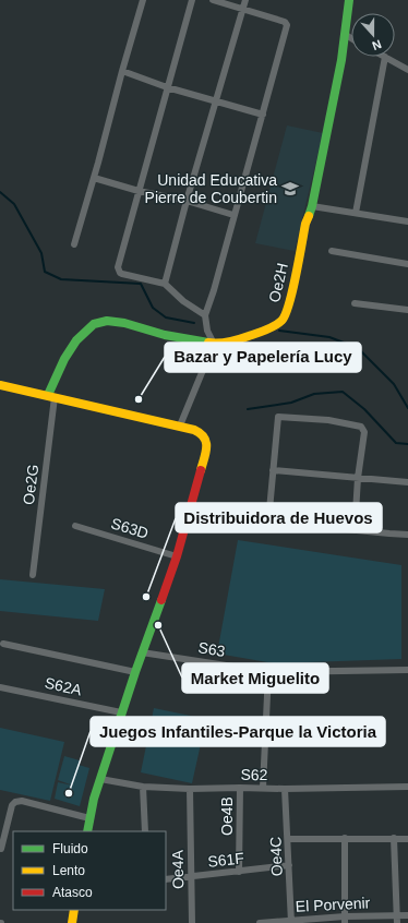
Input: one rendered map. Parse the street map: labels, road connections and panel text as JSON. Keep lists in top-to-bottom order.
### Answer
{
  "streets": {
    "street": [
      "Oe2H",
      "Oe2G",
      "S63D",
      "S63",
      "S62A",
      "S62",
      "Oe4B",
      "Oe4C",
      "S61F",
      "Oe4A",
      "El Porvenir"
    ]
  },
  "crossings": [
    ["Oe2H", "Oe2G"],
    ["S62", "Oe4B"],
    ["S62", "Oe4C"],
    ["S62", "Oe4A"],
    ["Oe4B", "S61F"],
    ["Oe4C", "S61F"],
    ["Oe4C", "El Porvenir"],
    ["S61F", "Oe4A"]
  ],
  "places": {
    "school or university": ["Unidad Educativa Pierre de Coubertin"],
    "other": [
      "Bazar y Papelería Lucy",
      "Distribuidora de Huevos",
      "Market Miguelito",
      "Juegos Infantiles-Parque la Victoria"
    ]
  },
  "legend": ["Fluido", "Lento", "Atasco"],
  "north": "bottom"
}
